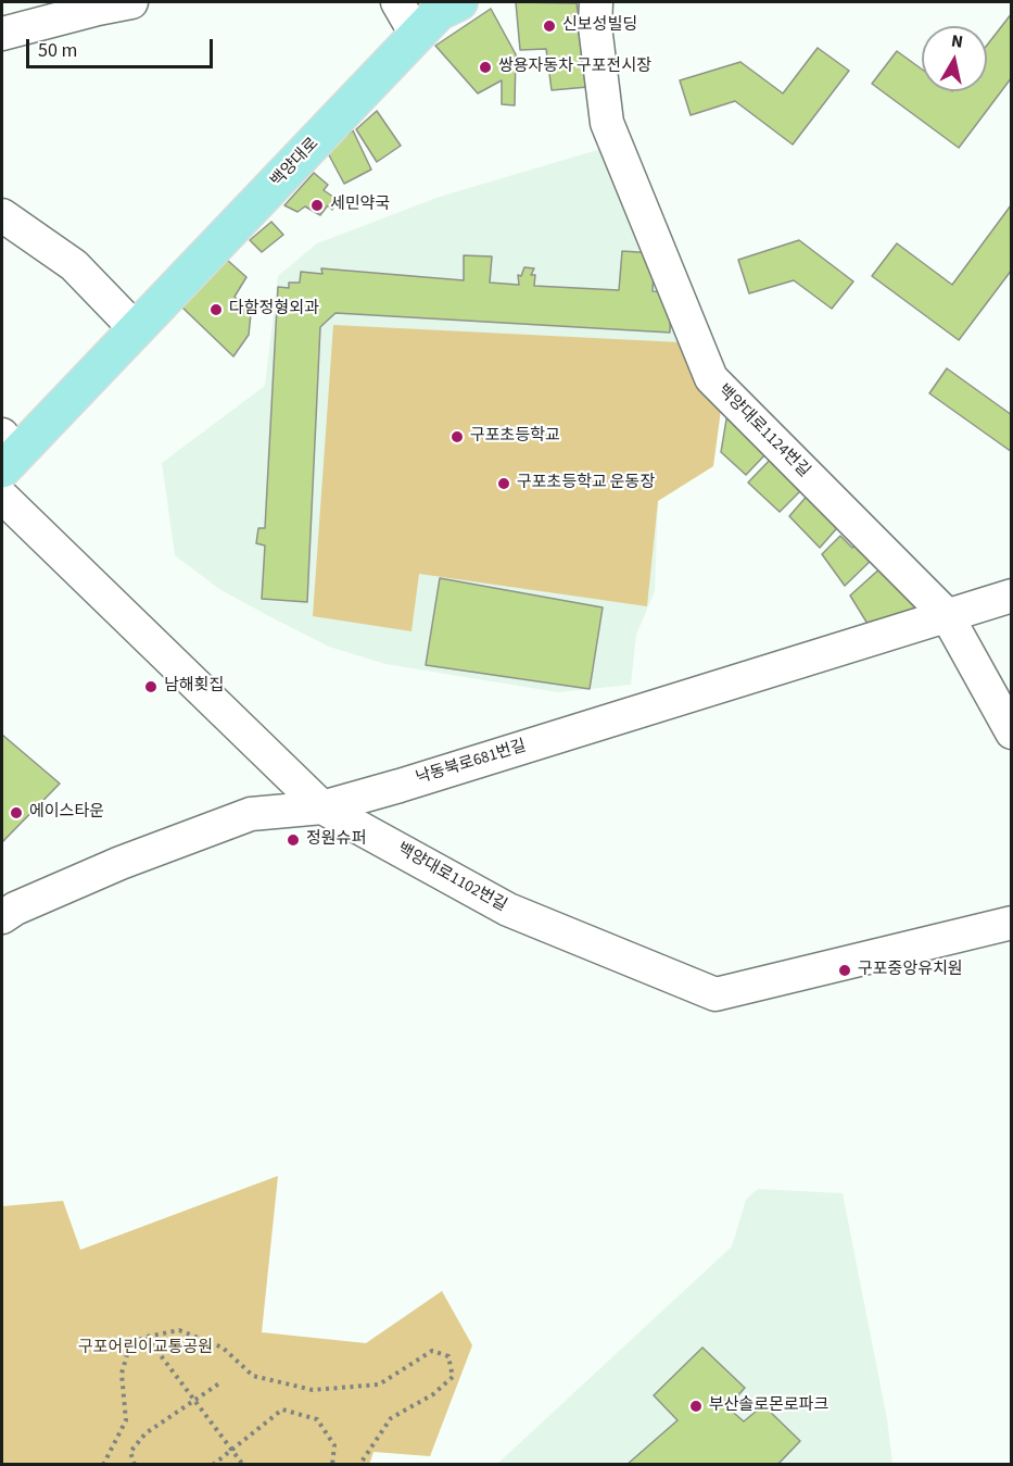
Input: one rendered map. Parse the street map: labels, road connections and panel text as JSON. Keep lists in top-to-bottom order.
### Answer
{
  "streets": {
    "main road": ["백양대로"],
    "street": ["백양대로1124번길", "낙동북로681번길", "백양대로1102번길"]
  },
  "crossings": [
    ["백양대로1124번길", "낙동북로681번길"],
    ["낙동북로681번길", "백양대로1102번길"]
  ],
  "parks": ["구포어린이교통공원"],
  "places": [
    "신보성빌딩",
    "쌍용자동차 구포전시장",
    "세민약국",
    "다함정형외과",
    "구포초등학교",
    "구포초등학교 운동장",
    "남해횟집",
    "에이스타운",
    "정원슈퍼",
    "구포중앙유치원",
    "부산솔로몬로파크"
  ],
  "scale_bar": "50 m",
  "north": "top"
}
